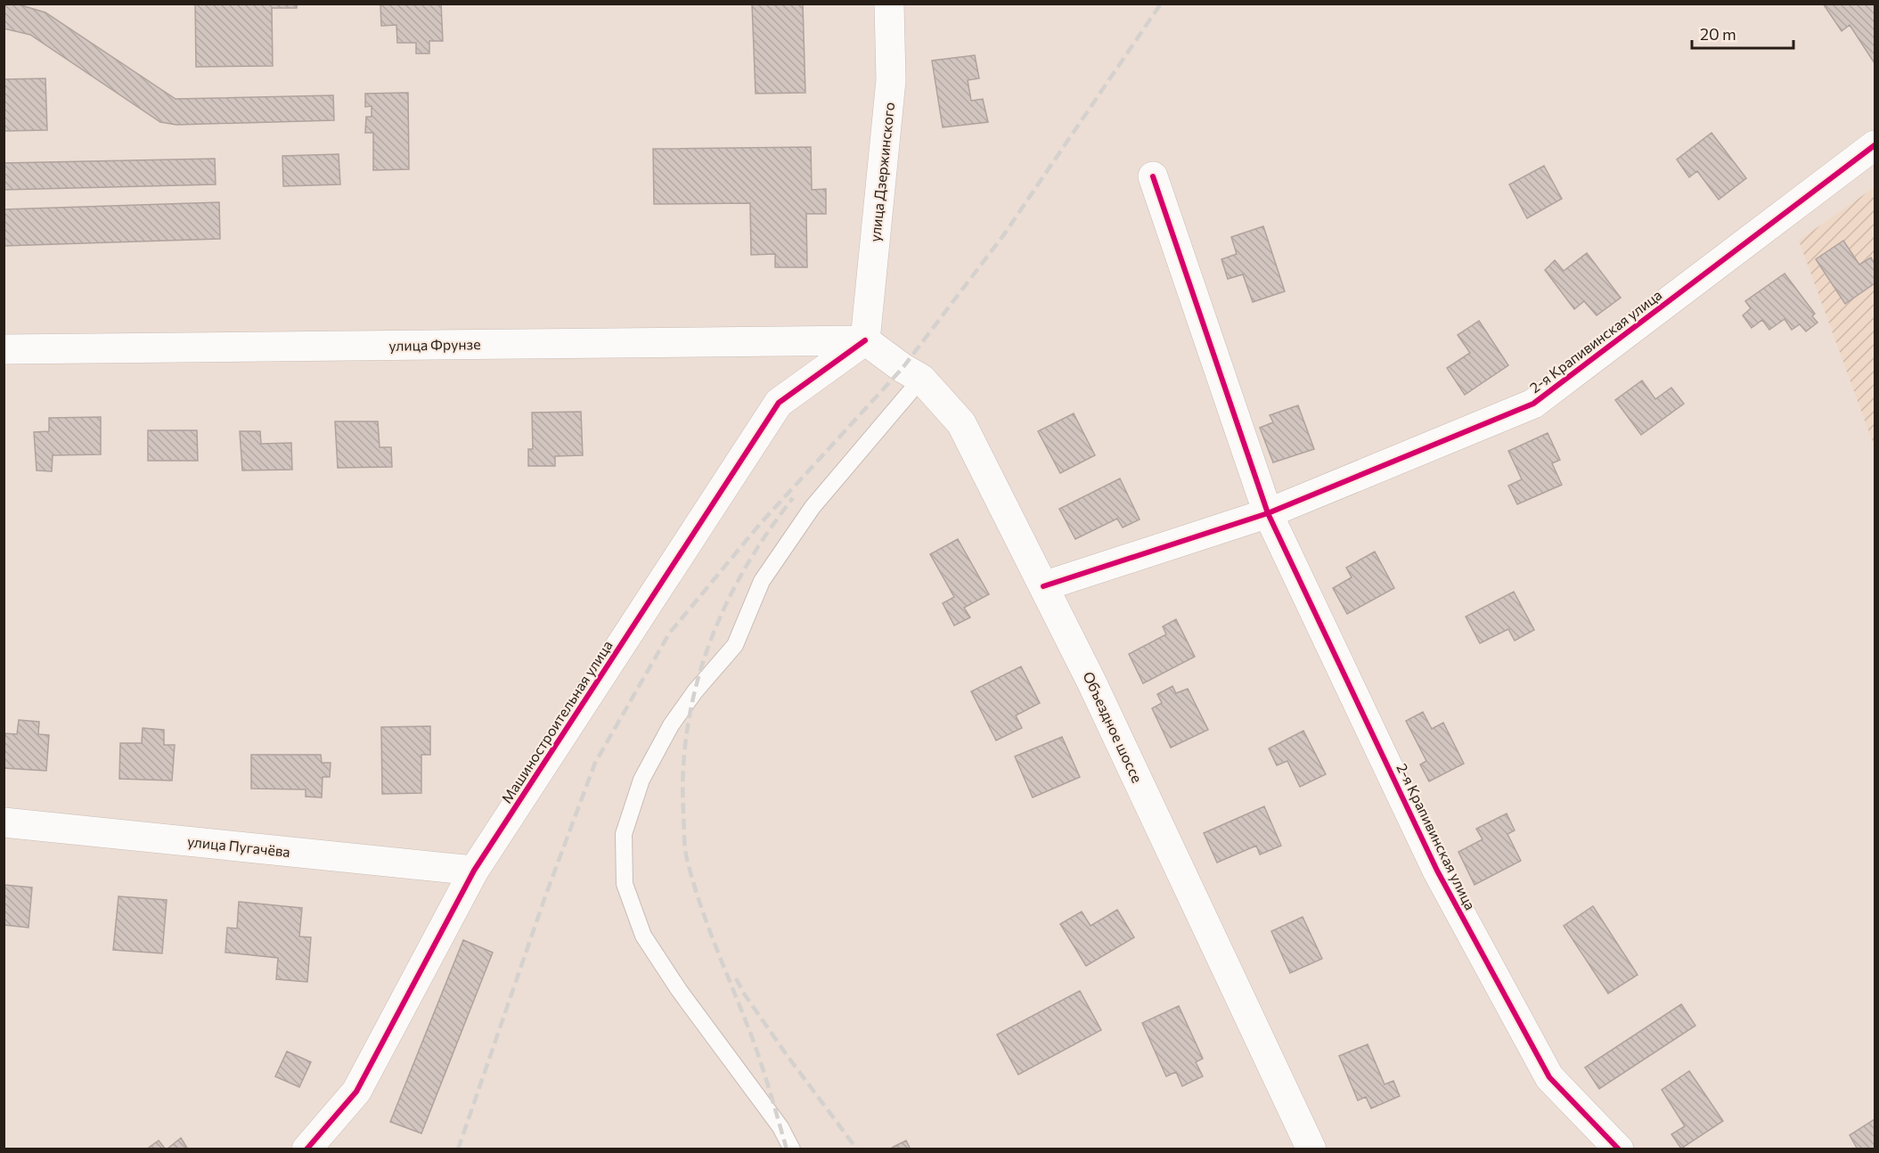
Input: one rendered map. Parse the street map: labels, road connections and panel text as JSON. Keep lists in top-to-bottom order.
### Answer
{
  "streets": {
    "street": [
      "улица Дзержинского",
      "2-я Крапивинская улица",
      "улица Фрунзе",
      "Машиностроительная улица",
      "Объездное шоссе",
      "улица Пугачёва"
    ]
  },
  "crossings": [
    ["улица Дзержинского", "улица Фрунзе"],
    ["улица Дзержинского", "Машиностроительная улица"],
    ["улица Дзержинского", "Объездное шоссе"],
    ["2-я Крапивинская улица", "Объездное шоссе"],
    ["улица Фрунзе", "Машиностроительная улица"],
    ["улица Фрунзе", "Объездное шоссе"],
    ["Машиностроительная улица", "Объездное шоссе"],
    ["Машиностроительная улица", "улица Пугачёва"]
  ],
  "scale_bar": "20 m"
}
